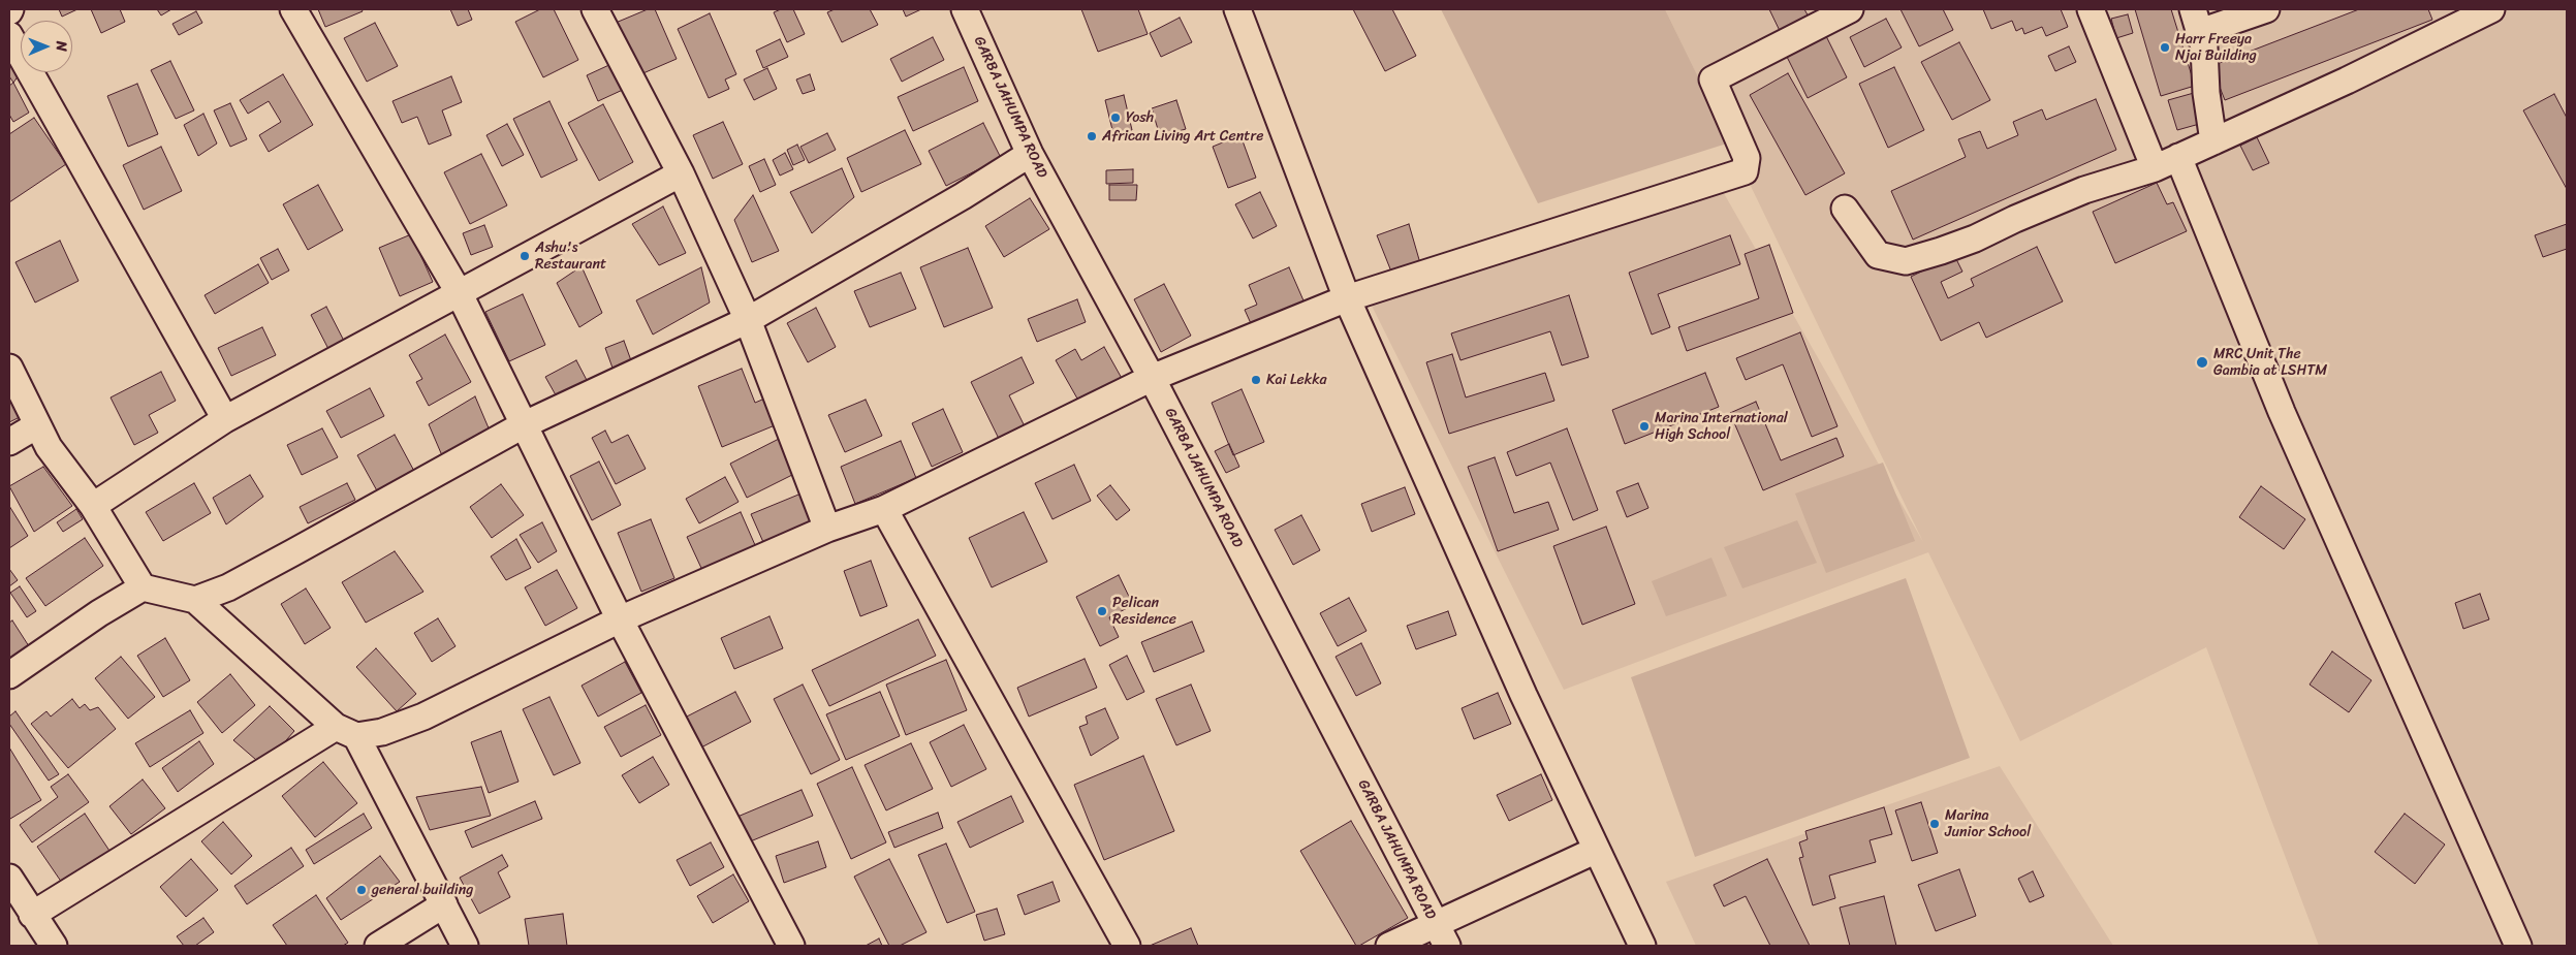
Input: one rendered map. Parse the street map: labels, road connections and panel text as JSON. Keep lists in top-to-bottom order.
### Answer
{
  "streets": {
    "street": ["GARBA JAHUMPA ROAD"]
  },
  "places": [
    "Harr Freeya Njai Building",
    "Yosh",
    "African Living Art Centre",
    "Ashu's Restaurant",
    "MRC Unit The Gambia at LSHTM",
    "Kai Lekka",
    "Marina International High School",
    "Pelican Residence",
    "Marina Junior School",
    "general building"
  ],
  "north": "right"
}
